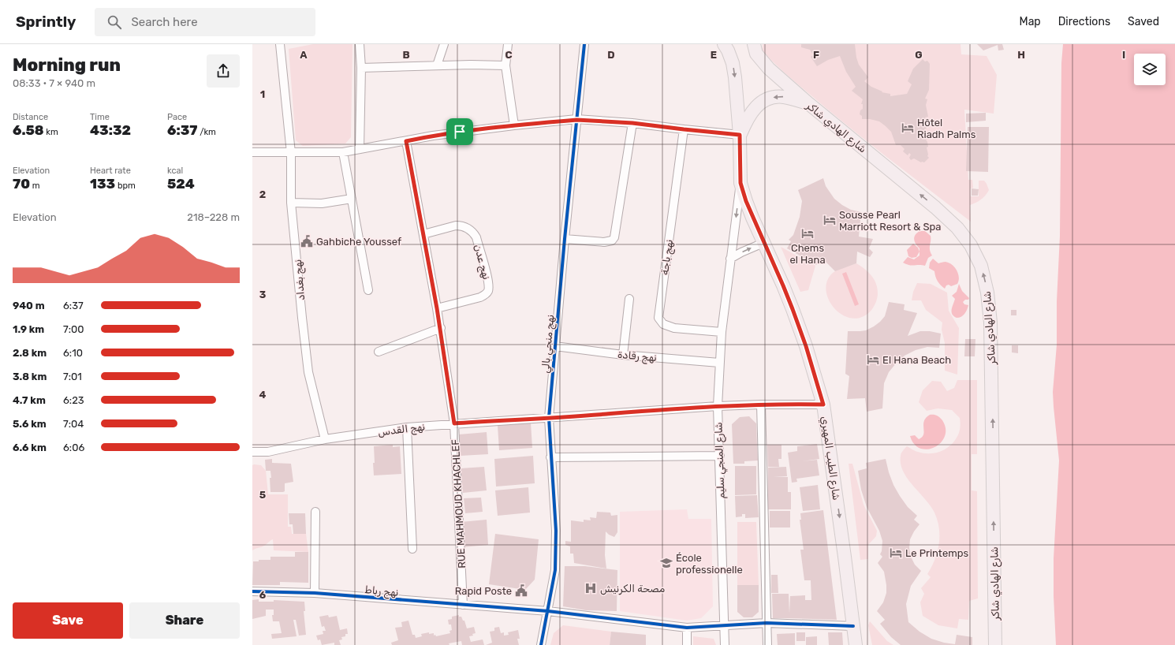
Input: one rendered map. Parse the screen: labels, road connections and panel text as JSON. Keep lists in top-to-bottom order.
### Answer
{
  "streets": {
    "main road": ["شارع الهادي شاكر", "شارع الطيب المهيري"],
    "street": [
      "نهج باجة",
      "نهج عدن",
      "نهج بغداد",
      "نهج منجي بالي",
      "نهج رقادة",
      "نهج القدس",
      "شارع المنجي سليم",
      "RUE MAHMOUD KHACHLEF",
      "نهج رباط"
    ]
  },
  "crossings": [
    ["نهج باجة", "شارع المنجي سليم"],
    ["نهج عدن", "RUE MAHMOUD KHACHLEF"],
    ["نهج بغداد", "نهج القدس"],
    ["نهج منجي بالي", "نهج رقادة"],
    ["نهج منجي بالي", "نهج القدس"],
    ["نهج منجي بالي", "نهج رباط"],
    ["نهج رقادة", "شارع المنجي سليم"],
    ["نهج القدس", "شارع الطيب المهيري"],
    ["نهج القدس", "شارع المنجي سليم"],
    ["نهج القدس", "RUE MAHMOUD KHACHLEF"],
    ["شارع الطيب المهيري", "شارع المنجي سليم"],
    ["شارع الطيب المهيري", "نهج رباط"],
    ["شارع المنجي سليم", "نهج رباط"],
    ["RUE MAHMOUD KHACHLEF", "نهج رباط"]
  ],
  "one_way": ["شارع الهادي شاكر", "شارع الطيب المهيري"],
  "places": {
    "hotel": [
      "Hôtel Riadh Palms",
      "Sousse Pearl Marriott Resort & Spa",
      "Chems el Hana",
      "El Hana Beach",
      "Le Printemps"
    ],
    "public building": ["Gahbiche Youssef", "Rapid Poste"],
    "school or university": ["École professionelle"],
    "hospital": ["مصحة الكرنيش"]
  },
  "page": {
    "header": "Sprintly",
    "search": "Search here",
    "nav": ["Map", "Directions", "Saved"],
    "heading": ["Morning run", "08:33 · 7 × 940 m"],
    "stats": [
      ["Distance", "6.58 km"],
      ["Time", "43:32"],
      ["Pace", "6:37 /km"],
      ["Elevation", "70 m"],
      ["Heart rate", "133 bpm"],
      ["kcal", "524"]
    ],
    "chart": ["Elevation", "218–228 m"],
    "list": [
      {
        "name": "940 m",
        "note": "6:37"
      },
      {
        "name": "1.9 km",
        "note": "7:00"
      },
      {
        "name": "2.8 km",
        "note": "6:10"
      },
      {
        "name": "3.8 km",
        "note": "7:01"
      },
      {
        "name": "4.7 km",
        "note": "6:23"
      },
      {
        "name": "5.6 km",
        "note": "7:04"
      },
      {
        "name": "6.6 km",
        "note": "6:06"
      }
    ],
    "buttons": ["Save", "Share"]
  },
  "grid": {
    "columns": [
      "A",
      "B",
      "C",
      "D",
      "E",
      "F",
      "G",
      "H",
      "I"
    ],
    "rows": [
      "1",
      "2",
      "3",
      "4",
      "5",
      "6"
    ]
  }
}
